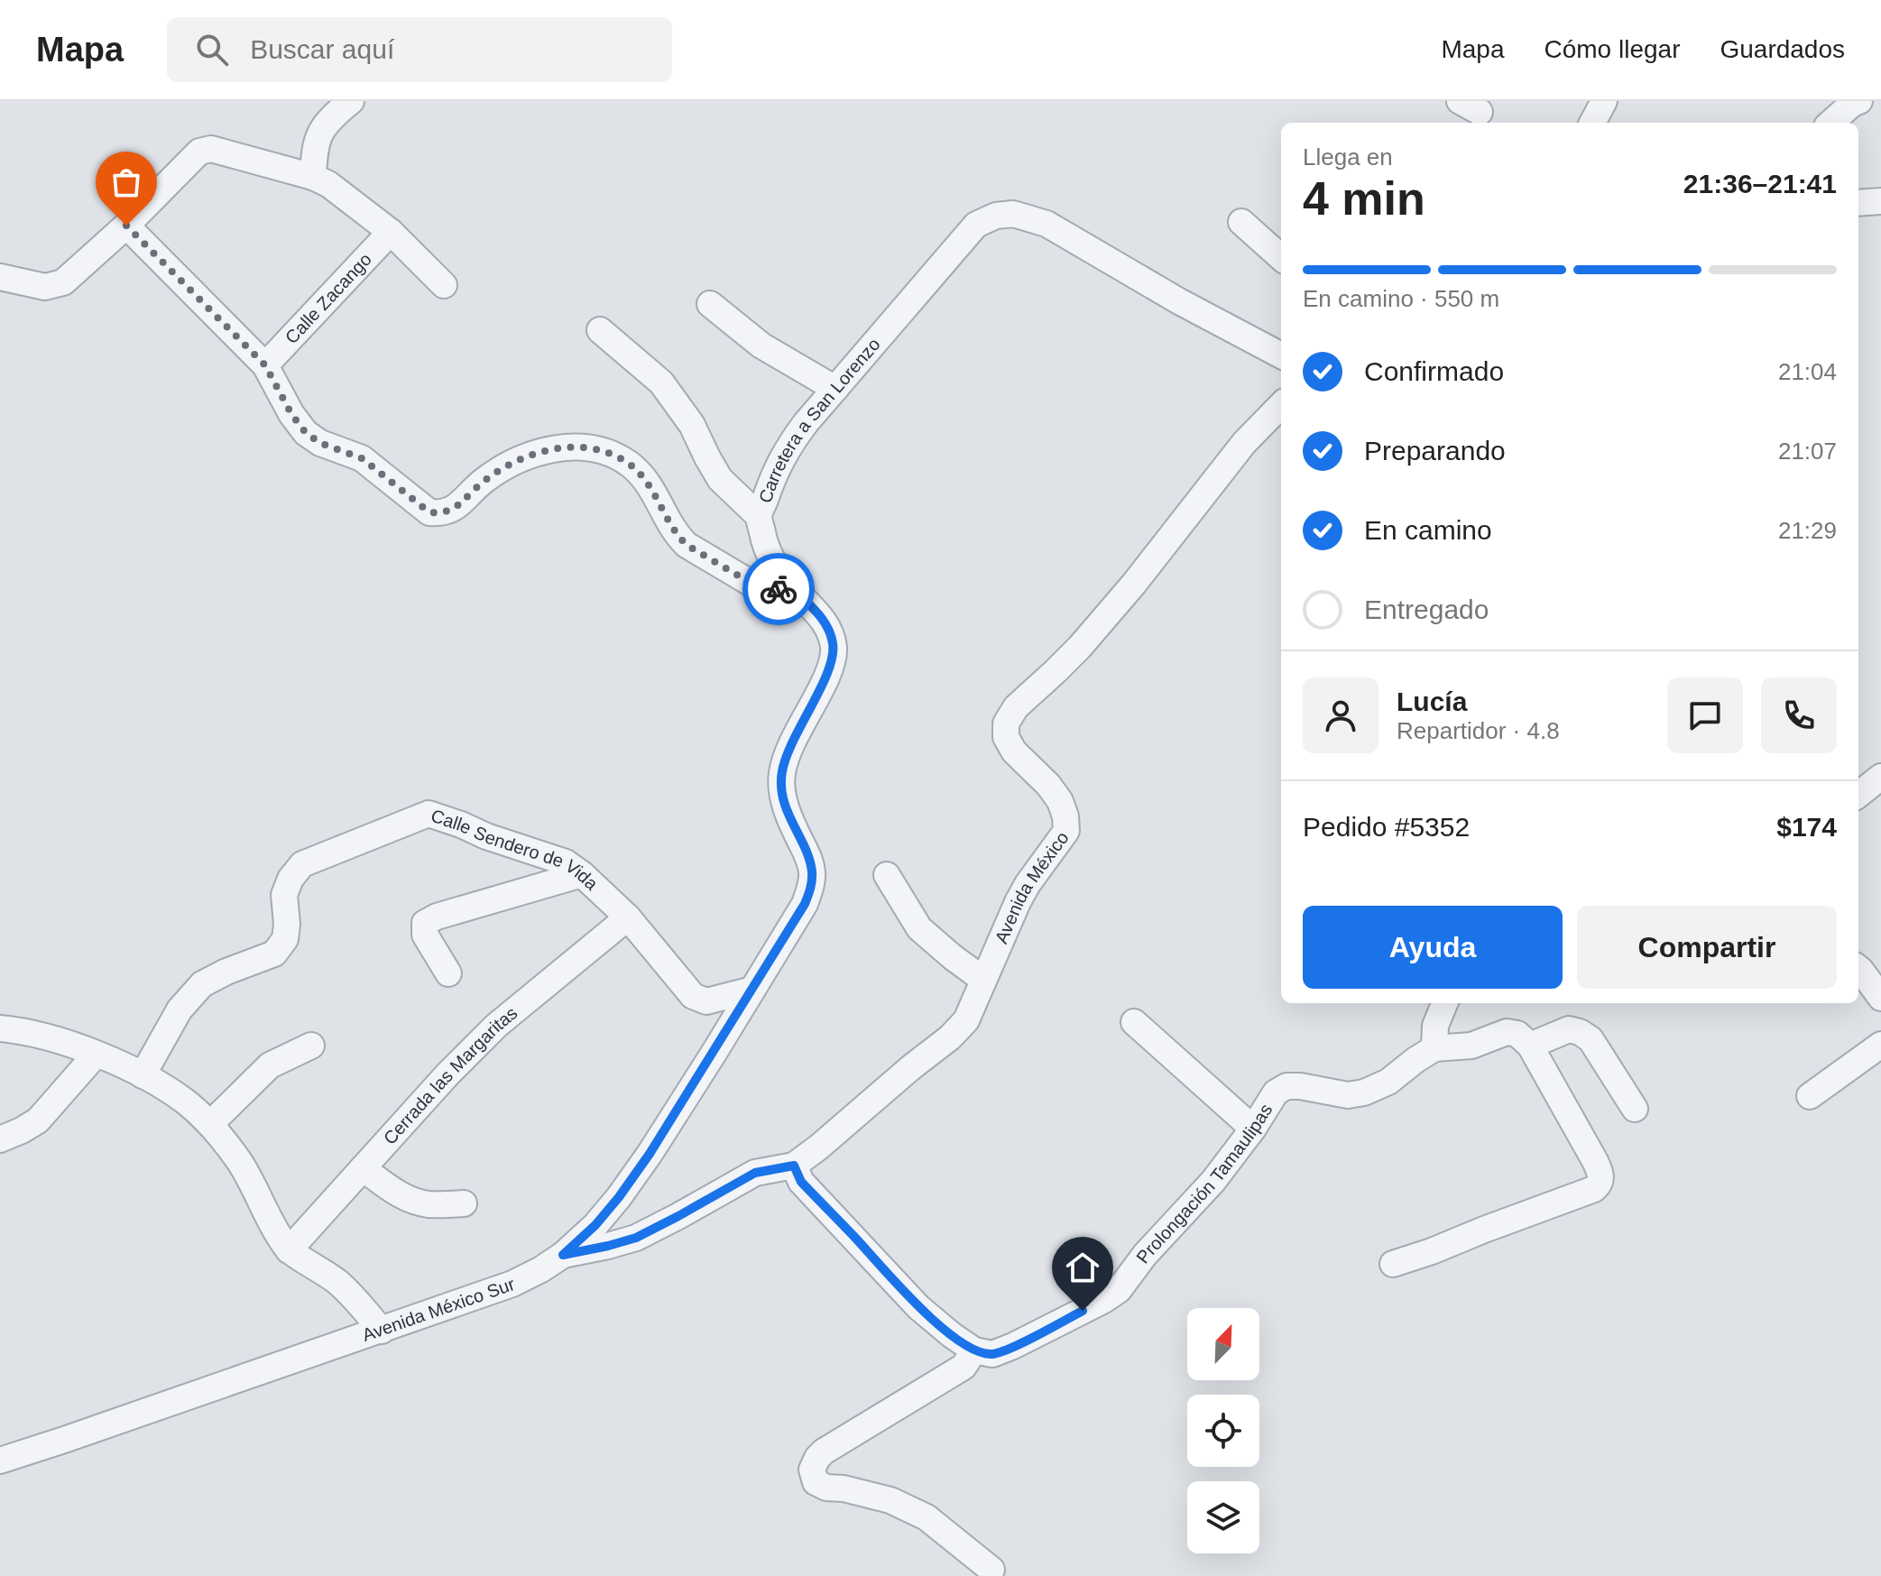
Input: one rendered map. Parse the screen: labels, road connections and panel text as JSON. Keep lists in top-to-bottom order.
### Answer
{
  "streets": {
    "street": [
      "Calle Zacango",
      "Carretera a San Lorenzo",
      "Calle Sendero de Vida",
      "Avenida México",
      "Cerrada las Margaritas",
      "Prolongación Tamaulipas",
      "Avenida México Sur"
    ]
  },
  "crossings": [
    ["Carretera a San Lorenzo", "Calle Sendero de Vida"],
    ["Carretera a San Lorenzo", "Avenida México Sur"],
    ["Calle Sendero de Vida", "Cerrada las Margaritas"],
    ["Calle Sendero de Vida", "Avenida México Sur"],
    ["Avenida México", "Avenida México Sur"]
  ],
  "north": "top right",
  "page": {
    "header": "Mapa",
    "search": "Buscar aquí",
    "nav": ["Mapa", "Cómo llegar", "Guardados"],
    "heading": ["4 min", "Llega en", "21:36–21:41"],
    "panel": [
      "Lucía",
      "Repartidor · 4.8",
      "Pedido #5352",
      "$174"
    ],
    "bar": "En camino · 550 m",
    "list": [
      ["Confirmado", "21:04"],
      ["Preparando", "21:07"],
      ["En camino", "21:29"],
      "Entregado"
    ],
    "buttons": ["Ayuda", "Compartir"]
  }
}
